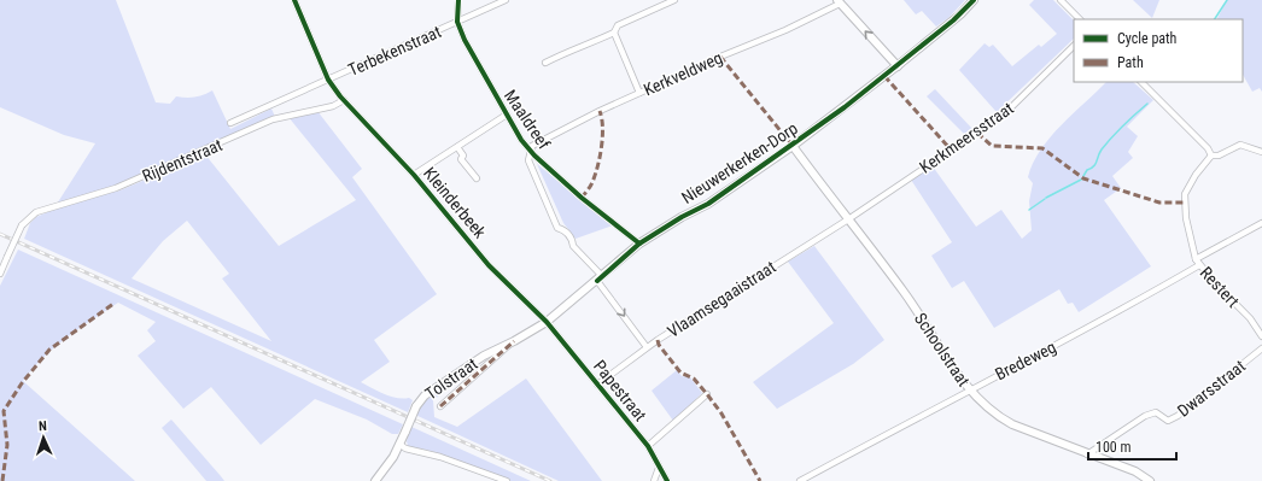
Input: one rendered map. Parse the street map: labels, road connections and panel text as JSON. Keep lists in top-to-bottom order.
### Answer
{
  "streets": {
    "street": [
      "Terbekenstraat",
      "Kerkveldweg",
      "Maaldreef",
      "Kerkmeersstraat",
      "Rijdentstraat",
      "Nieuwerkerken-Dorp",
      "Kleinderbeek",
      "Restert",
      "Vlaamsegaaistraat",
      "Schoolstraat",
      "Bredeweg",
      "Tolstraat",
      "Dwarsstraat",
      "Papestraat"
    ]
  },
  "crossings": [
    ["Terbekenstraat", "Maaldreef"],
    ["Terbekenstraat", "Kleinderbeek"],
    ["Kerkveldweg", "Maaldreef"],
    ["Maaldreef", "Nieuwerkerken-Dorp"],
    ["Maaldreef", "Vlaamsegaaistraat"],
    ["Maaldreef", "Tolstraat"],
    ["Kerkmeersstraat", "Vlaamsegaaistraat"],
    ["Kerkmeersstraat", "Schoolstraat"],
    ["Rijdentstraat", "Kleinderbeek"],
    ["Nieuwerkerken-Dorp", "Schoolstraat"],
    ["Nieuwerkerken-Dorp", "Tolstraat"],
    ["Kleinderbeek", "Tolstraat"],
    ["Kleinderbeek", "Papestraat"],
    ["Restert", "Bredeweg"],
    ["Vlaamsegaaistraat", "Schoolstraat"],
    ["Vlaamsegaaistraat", "Papestraat"],
    ["Schoolstraat", "Bredeweg"],
    ["Schoolstraat", "Dwarsstraat"],
    ["Tolstraat", "Papestraat"]
  ],
  "legend": ["Cycle path", "Path"],
  "scale_bar": "100 m",
  "north": "top"
}
